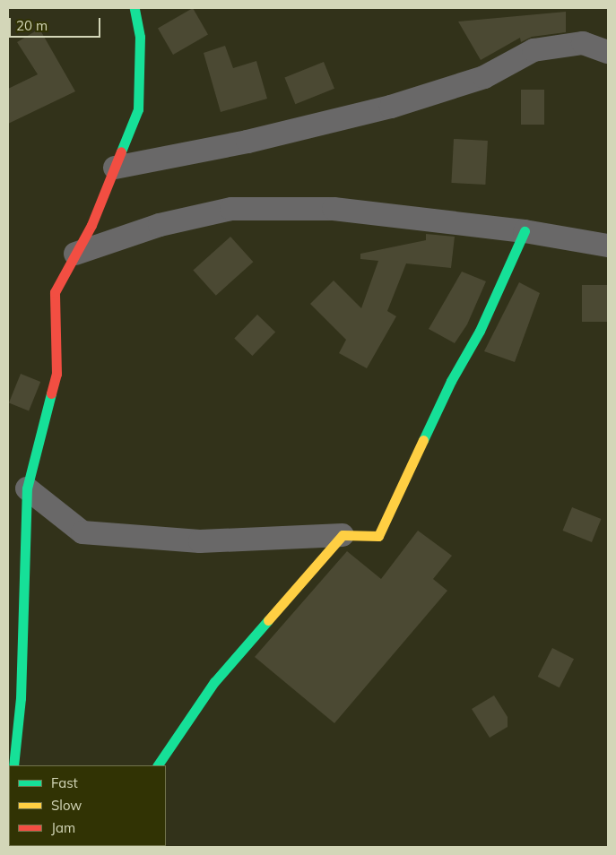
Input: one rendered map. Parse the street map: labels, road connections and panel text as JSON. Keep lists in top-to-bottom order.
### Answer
{
  "legend": ["Fast", "Slow", "Jam"],
  "scale_bar": "20 m"
}
